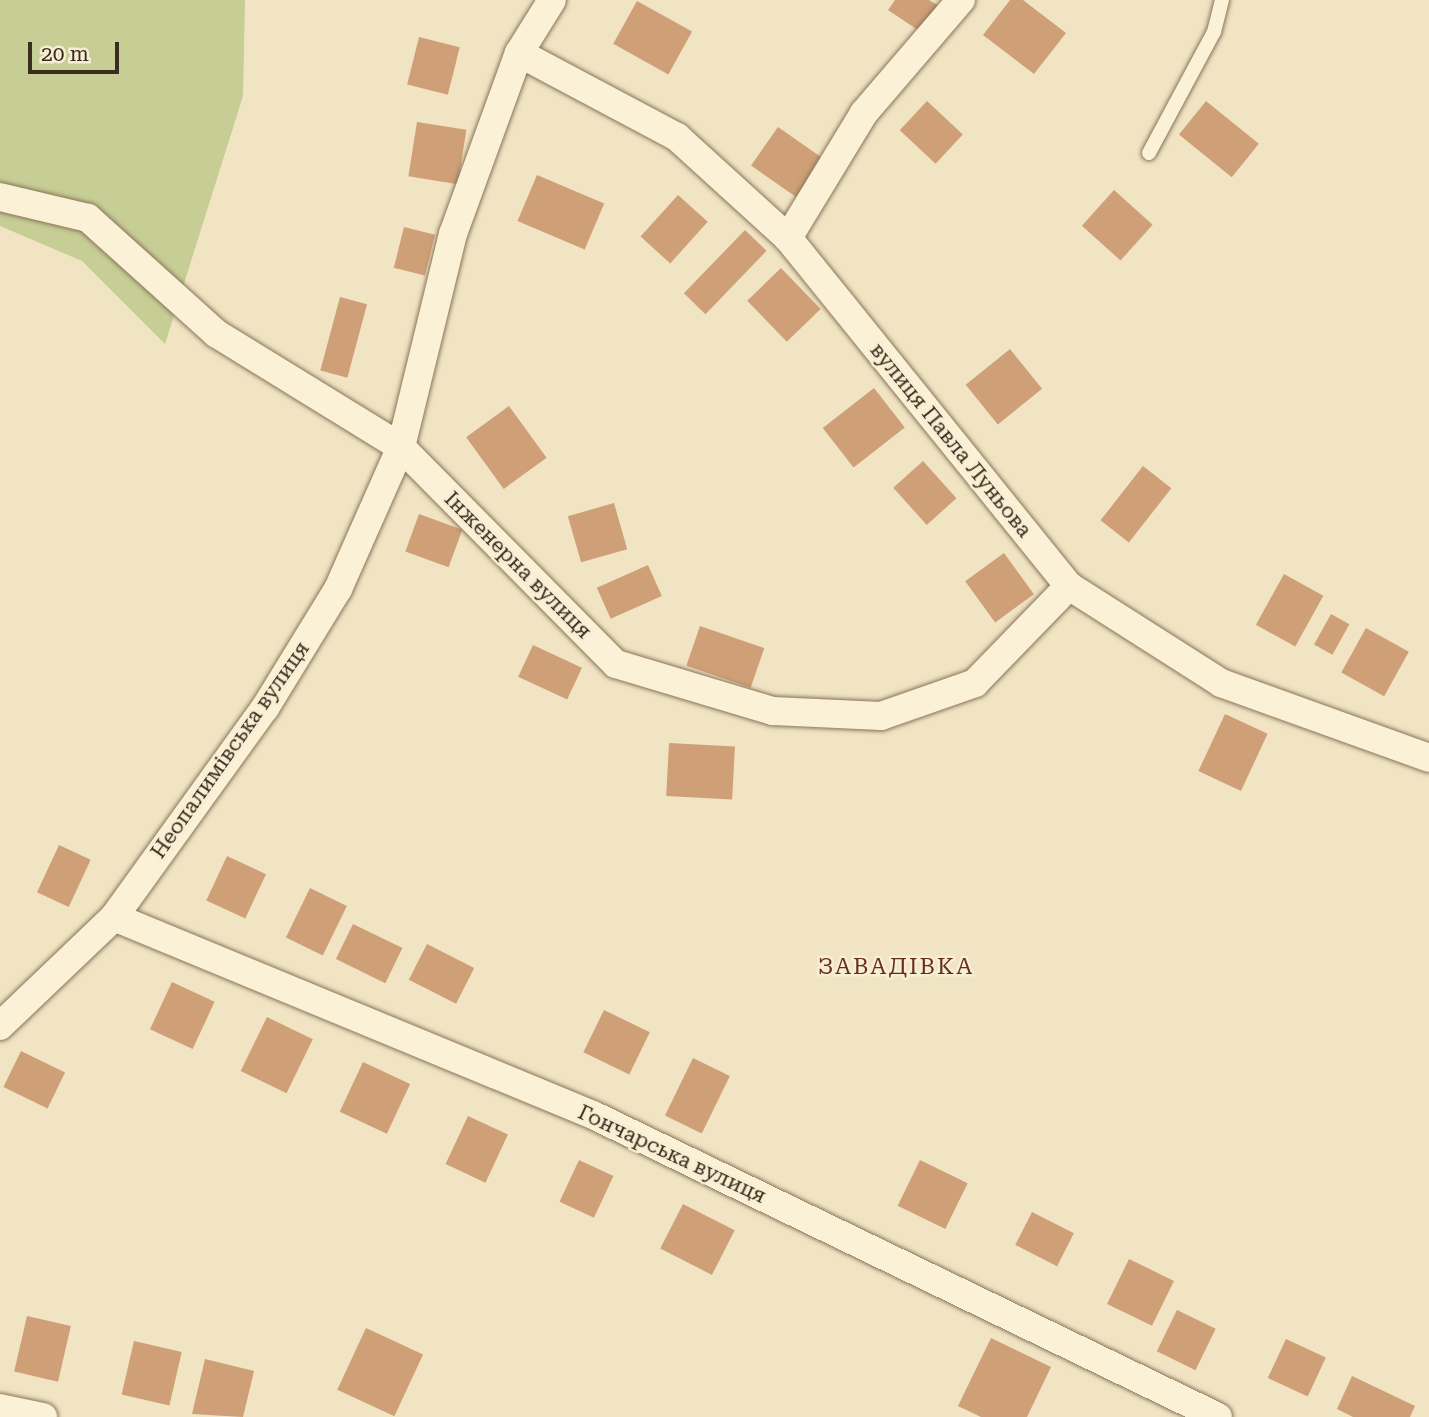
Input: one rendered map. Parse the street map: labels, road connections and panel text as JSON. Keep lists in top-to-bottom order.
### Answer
{
  "streets": {
    "street": [
      "вулиця Павла Луньова",
      "Інженерна вулиця",
      "Неопалимівська вулиця",
      "Гончарська вулиця"
    ]
  },
  "crossings": [
    ["вулиця Павла Луньова", "Інженерна вулиця"],
    ["вулиця Павла Луньова", "Неопалимівська вулиця"],
    ["Інженерна вулиця", "Неопалимівська вулиця"],
    ["Неопалимівська вулиця", "Гончарська вулиця"]
  ],
  "districts": ["ЗАВАДІВКА"],
  "scale_bar": "20 m"
}
